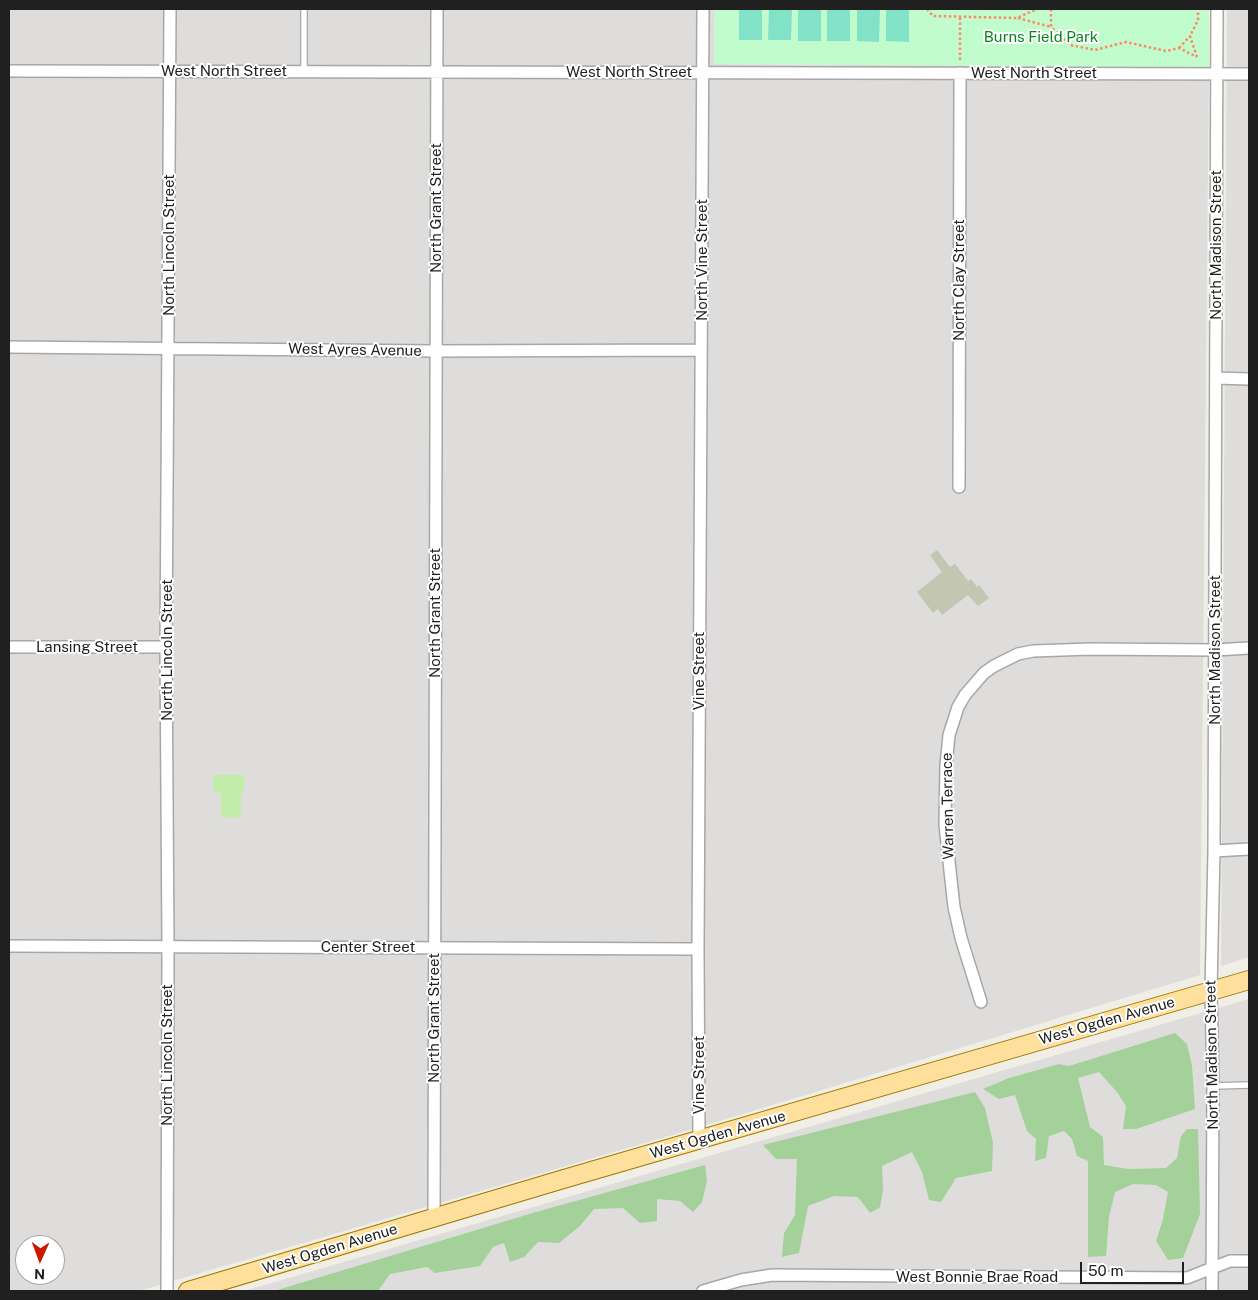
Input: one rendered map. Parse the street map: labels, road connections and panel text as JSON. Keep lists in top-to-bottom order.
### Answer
{
  "streets": {
    "main road": ["West Ogden Avenue"],
    "street": [
      "West North Street",
      "North Grant Street",
      "North Lincoln Street",
      "North Madison Street",
      "North Vine Street",
      "North Clay Street",
      "West Ayres Avenue",
      "Lansing Street",
      "Vine Street",
      "Warren Terrace",
      "Center Street",
      "West Bonnie Brae Road"
    ]
  },
  "crossings": [
    ["West North Street", "North Grant Street"],
    ["West North Street", "North Lincoln Street"],
    ["West North Street", "North Madison Street"],
    ["West North Street", "North Vine Street"],
    ["West North Street", "North Clay Street"],
    ["North Grant Street", "West Ayres Avenue"],
    ["North Grant Street", "Center Street"],
    ["North Grant Street", "West Ogden Avenue"],
    ["North Lincoln Street", "West Ayres Avenue"],
    ["North Lincoln Street", "Lansing Street"],
    ["North Lincoln Street", "Center Street"],
    ["North Madison Street", "Warren Terrace"],
    ["North Madison Street", "West Ogden Avenue"],
    ["North Madison Street", "West Bonnie Brae Road"],
    ["North Vine Street", "West Ayres Avenue"],
    ["North Vine Street", "Vine Street"],
    ["Vine Street", "Center Street"],
    ["Vine Street", "West Ogden Avenue"]
  ],
  "parks": ["Burns Field Park"],
  "scale_bar": "50 m",
  "north": "bottom"
}
